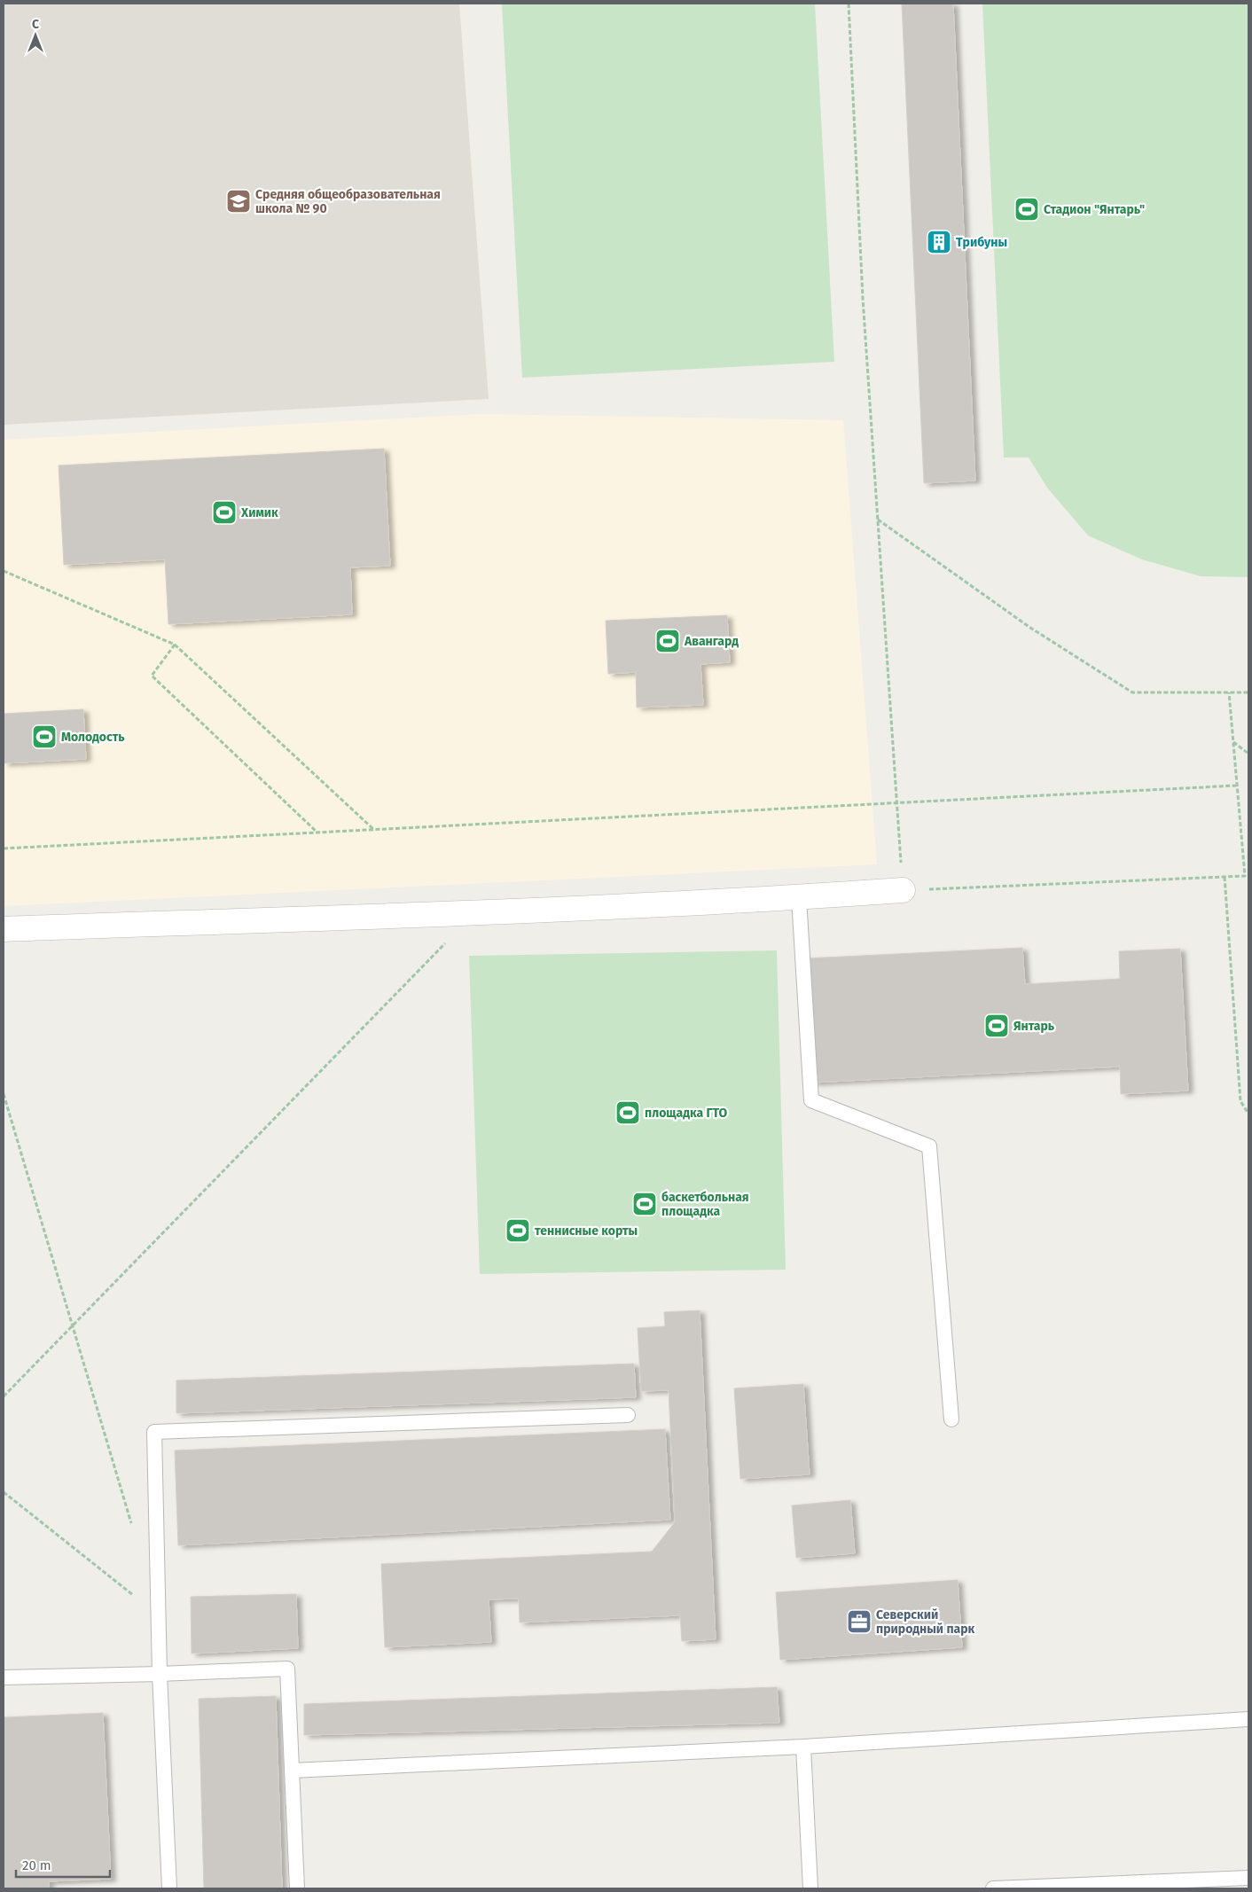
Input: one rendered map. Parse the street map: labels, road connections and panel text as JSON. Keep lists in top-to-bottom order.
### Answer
{
  "places": {
    "school or university": ["Средняя общеобразовательная школа № 90"],
    "sports": [
      "Стадион \"Янтарь\"",
      "Химик",
      "Авангард",
      "Молодость",
      "Янтарь",
      "площадка ГТО",
      "баскетбольная площадка",
      "теннисные корты"
    ],
    "building": ["Трибуны"],
    "office": ["Северский природный парк"]
  },
  "scale_bar": "20 m",
  "north": "top"
}
